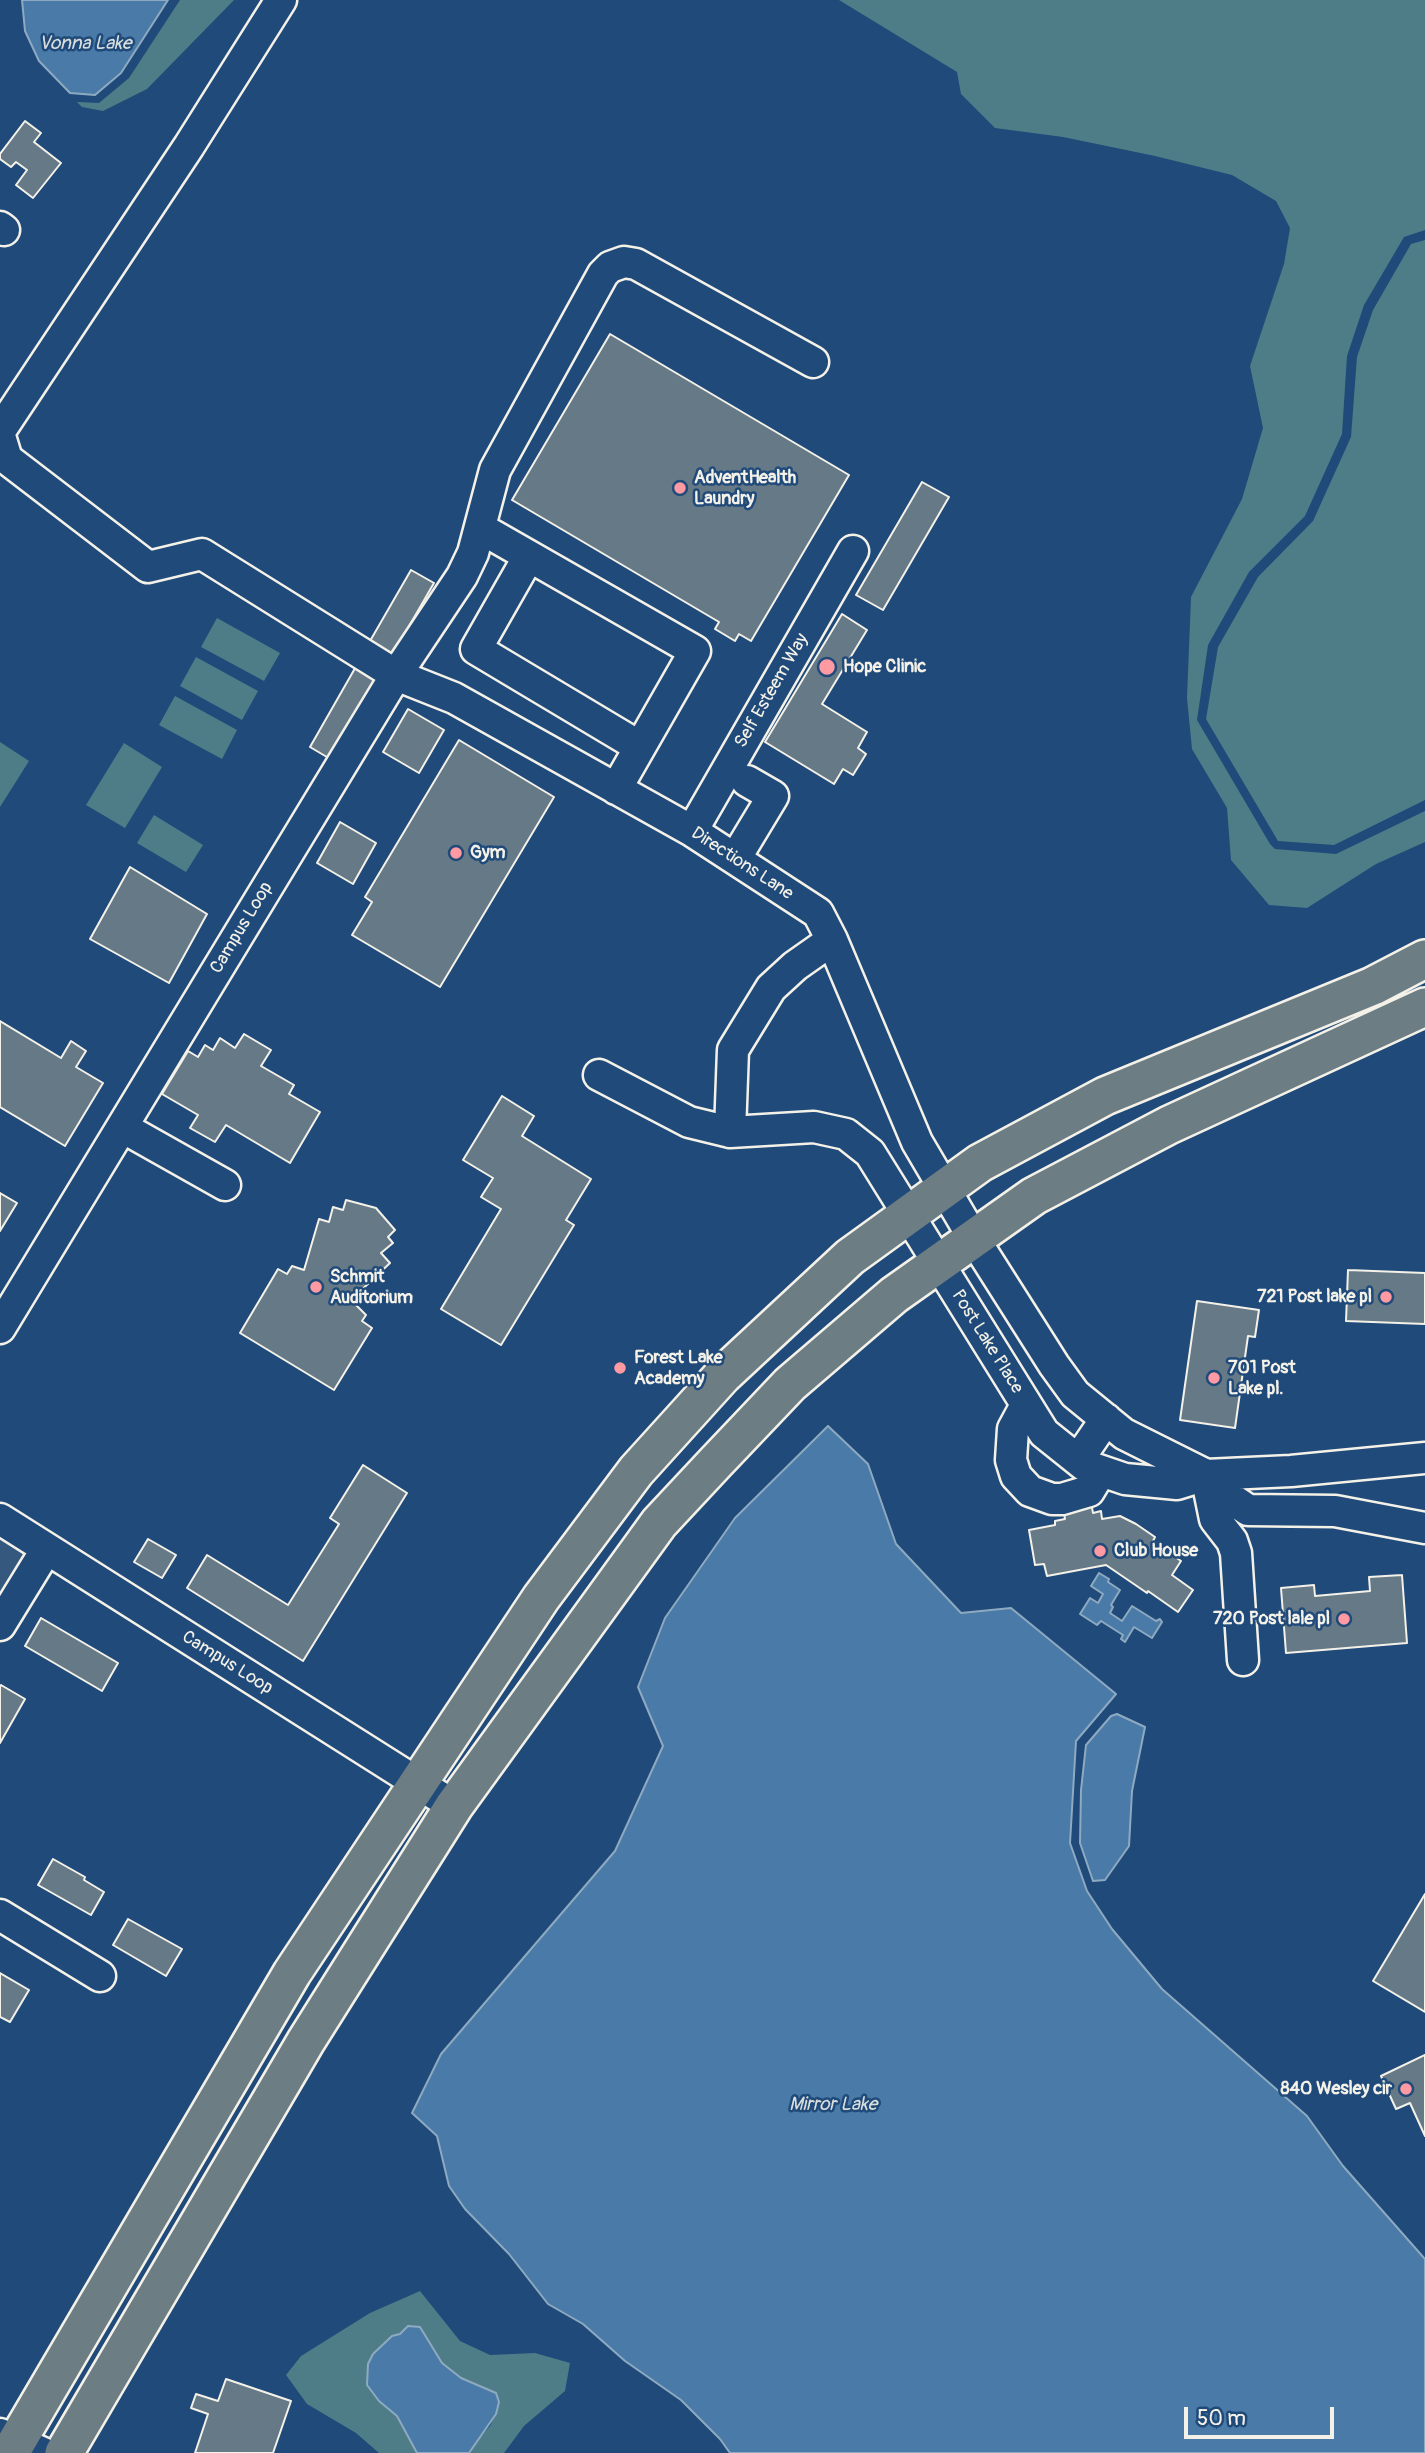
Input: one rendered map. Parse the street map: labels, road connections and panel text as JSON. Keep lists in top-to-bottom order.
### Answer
{
  "streets": {
    "street": [
      "Self Esteem Way",
      "Directions Lane",
      "Campus Loop",
      "Post Lake Place"
    ]
  },
  "crossings": [
    ["Self Esteem Way", "Directions Lane"],
    ["Directions Lane", "Campus Loop"],
    ["Directions Lane", "Post Lake Place"]
  ],
  "water": ["Vonna Lake", "Mirror Lake"],
  "places": [
    "AdventHealth Laundry",
    "Hope Clinic",
    "Gym",
    "Schmit Auditorium",
    "721 Post lake pl",
    "Forest Lake Academy",
    "701 Post Lake pl.",
    "Club House",
    "720 Post lale pl",
    "840 Wesley cir"
  ],
  "scale_bar": "50 m"
}
